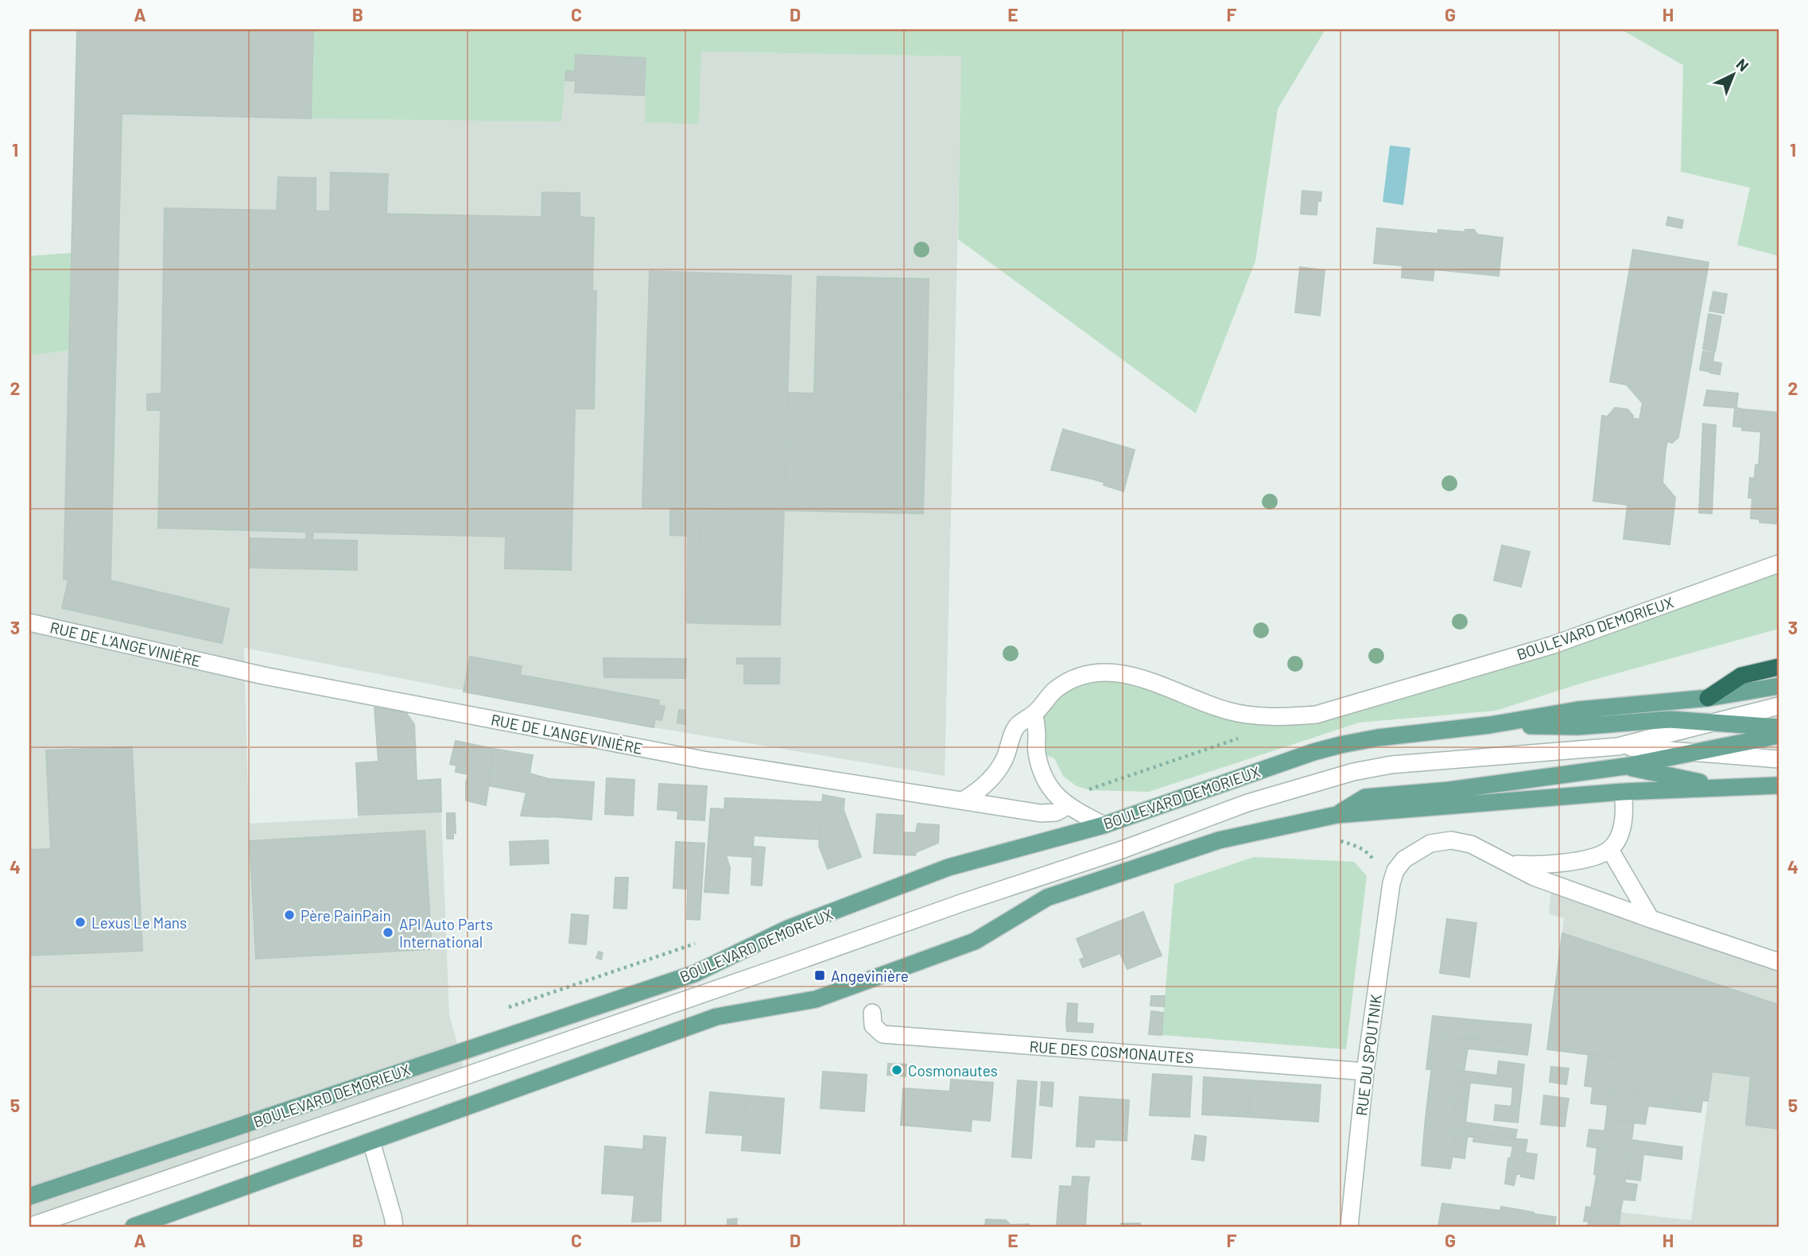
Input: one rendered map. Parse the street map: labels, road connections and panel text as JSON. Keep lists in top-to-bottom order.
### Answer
{
  "streets": {
    "main road": ["BOULEVARD DEMORIEUX"],
    "street": ["RUE DE L'ANGEVINIÈRE", "RUE DES COSMONAUTES", "RUE DU SPOUTNIK"]
  },
  "crossings": [
    ["BOULEVARD DEMORIEUX", "RUE DE L'ANGEVINIÈRE"],
    ["RUE DES COSMONAUTES", "RUE DU SPOUTNIK"]
  ],
  "places": {
    "other": [
      "Père PainPain",
      "Lexus Le Mans",
      "API Auto Parts International",
      "Cosmonautes"
    ],
    "transit": ["Angevinière"]
  },
  "north": "top right",
  "grid": {
    "columns": [
      "A",
      "B",
      "C",
      "D",
      "E",
      "F",
      "G",
      "H"
    ],
    "rows": [
      "1",
      "2",
      "3",
      "4",
      "5"
    ]
  }
}
